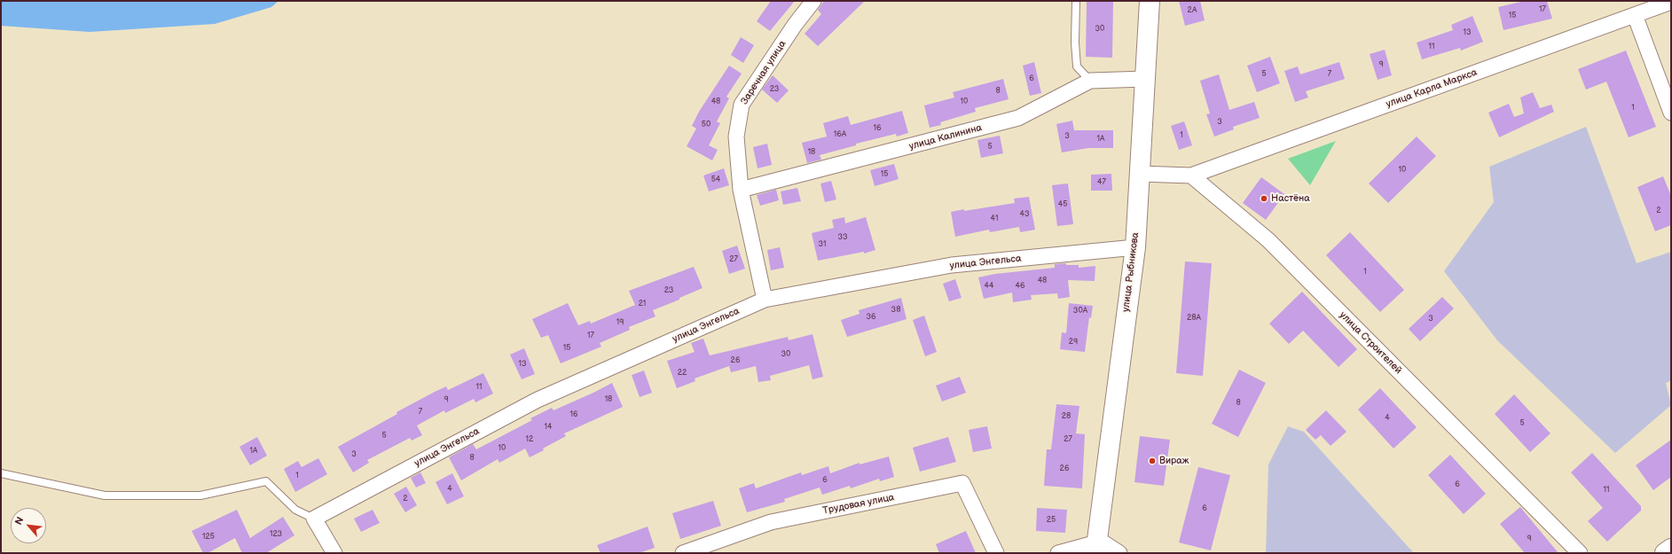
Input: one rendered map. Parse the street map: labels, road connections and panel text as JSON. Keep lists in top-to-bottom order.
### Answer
{
  "streets": {
    "street": [
      "Заречная улица",
      "улица Карла Маркса",
      "улица Калинина",
      "улица Энгельса",
      "улица Рыбникова",
      "улица Строителей",
      "Трудовая улица"
    ]
  },
  "crossings": [
    ["Заречная улица", "улица Калинина"],
    ["Заречная улица", "улица Энгельса"],
    ["улица Карла Маркса", "улица Строителей"],
    ["улица Калинина", "улица Рыбникова"],
    ["улица Энгельса", "улица Рыбникова"]
  ],
  "places": ["Настёна", "Вираж"],
  "house_numbers": [
    "17",
    "2А",
    "15",
    "30",
    "13",
    "11",
    "9",
    "5",
    "7",
    "6",
    "23",
    "8",
    "48",
    "10",
    "1",
    "3",
    "50",
    "16",
    "16А",
    "1",
    "3",
    "1А",
    "5",
    "18",
    "10",
    "15",
    "54",
    "47",
    "45",
    "2",
    "43",
    "41",
    "33",
    "31",
    "27",
    "1",
    "48",
    "44",
    "46",
    "23",
    "21",
    "38",
    "30А",
    "36",
    "28А",
    "3",
    "19",
    "17",
    "29",
    "15",
    "30",
    "26",
    "13",
    "22",
    "11",
    "9",
    "18",
    "8",
    "7",
    "16",
    "28",
    "4",
    "5",
    "14",
    "5",
    "12",
    "27",
    "10",
    "1А",
    "3",
    "8",
    "26",
    "1",
    "6",
    "6",
    "4",
    "11",
    "2",
    "6",
    "25",
    "123",
    "125",
    "9"
  ],
  "north": "top left"
}
